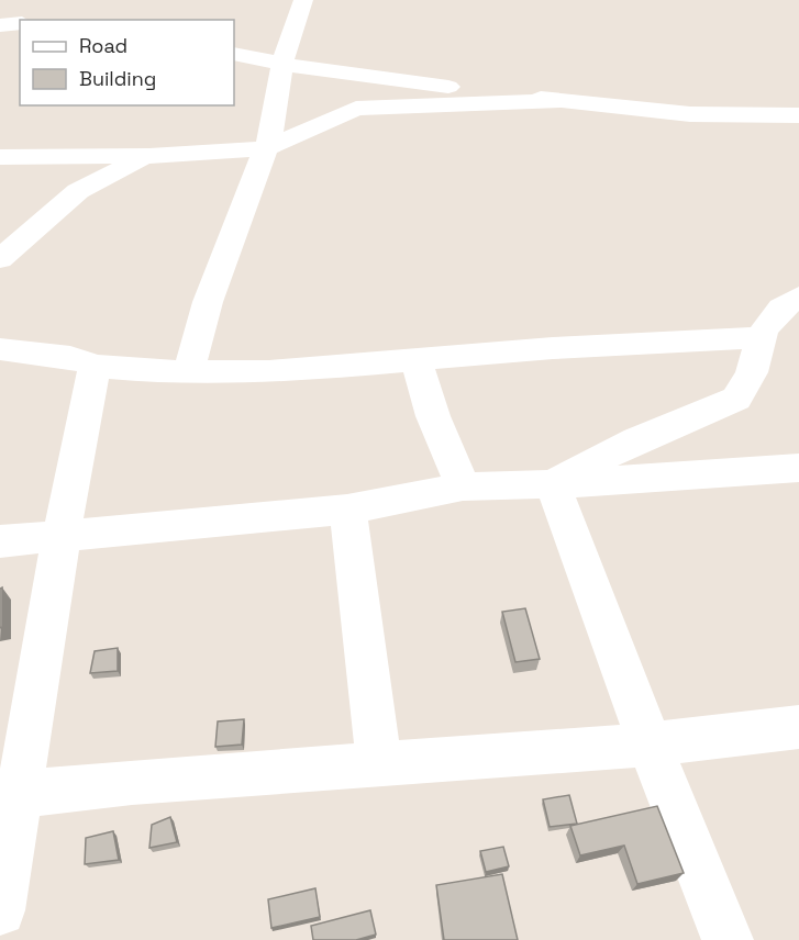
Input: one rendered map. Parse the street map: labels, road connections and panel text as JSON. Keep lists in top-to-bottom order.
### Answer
{
  "legend": ["Road", "Building"]
}
